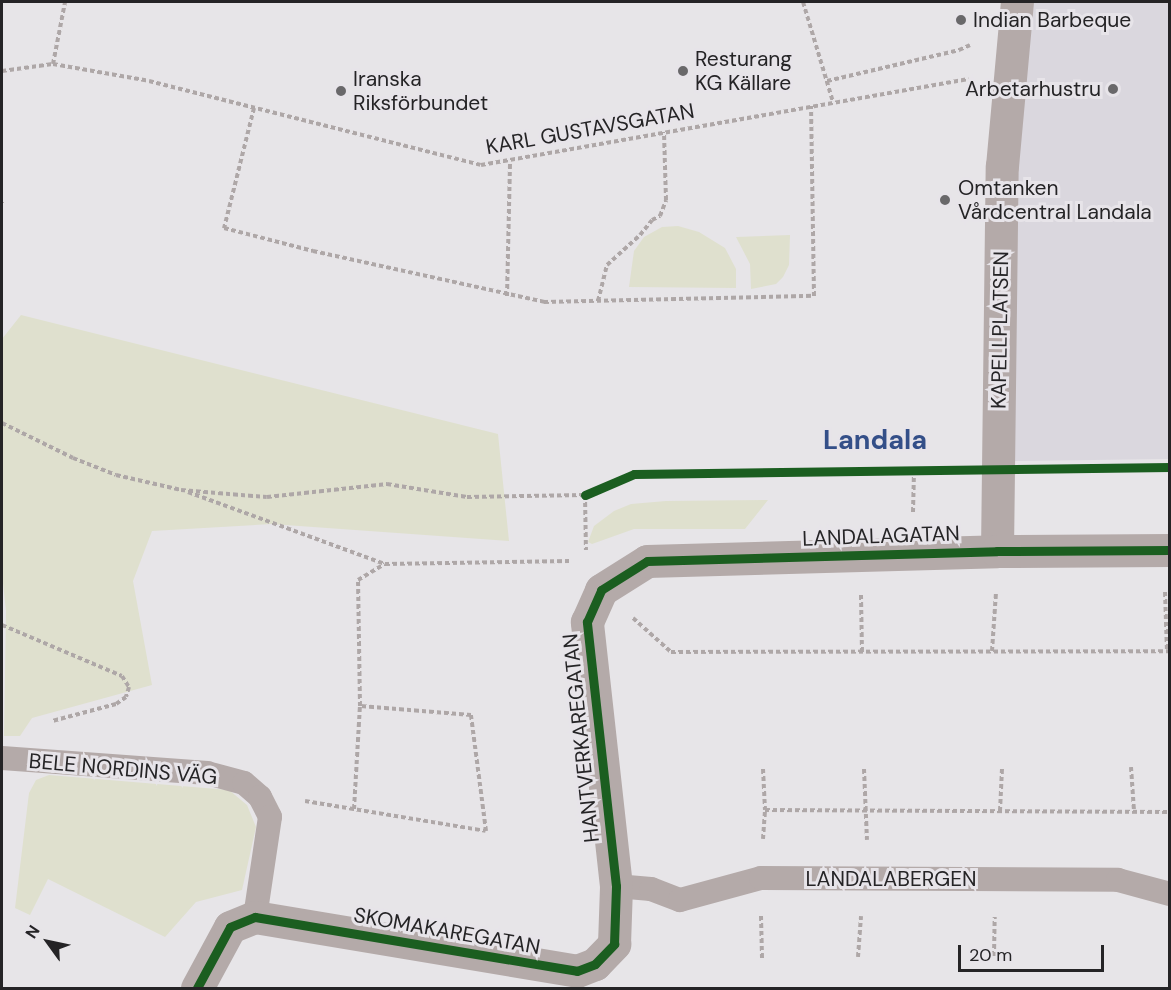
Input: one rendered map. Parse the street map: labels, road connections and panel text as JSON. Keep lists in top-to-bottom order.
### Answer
{
  "streets": {
    "street": [
      "KAPELLPLATSEN",
      "LANDALAGATAN",
      "HANTVERKAREGATAN",
      "SKOMAKAREGATAN"
    ],
    "lane": ["BELE NORDINS VÄG", "LANDALABERGEN"],
    "path": ["KARL GUSTAVSGATAN"]
  },
  "crossings": [
    ["KARL GUSTAVSGATAN", "KAPELLPLATSEN"],
    ["KAPELLPLATSEN", "LANDALAGATAN"],
    ["LANDALAGATAN", "HANTVERKAREGATAN"],
    ["HANTVERKAREGATAN", "LANDALABERGEN"],
    ["HANTVERKAREGATAN", "SKOMAKAREGATAN"],
    ["LANDALABERGEN", "SKOMAKAREGATAN"]
  ],
  "districts": ["Landala"],
  "places": [
    "Indian Barbeque",
    "Resturang KG Källare",
    "Arbetarhustru",
    "Iranska Riksförbundet",
    "Omtanken Vårdcentral Landala"
  ],
  "scale_bar": "20 m",
  "north": "top left"
}
